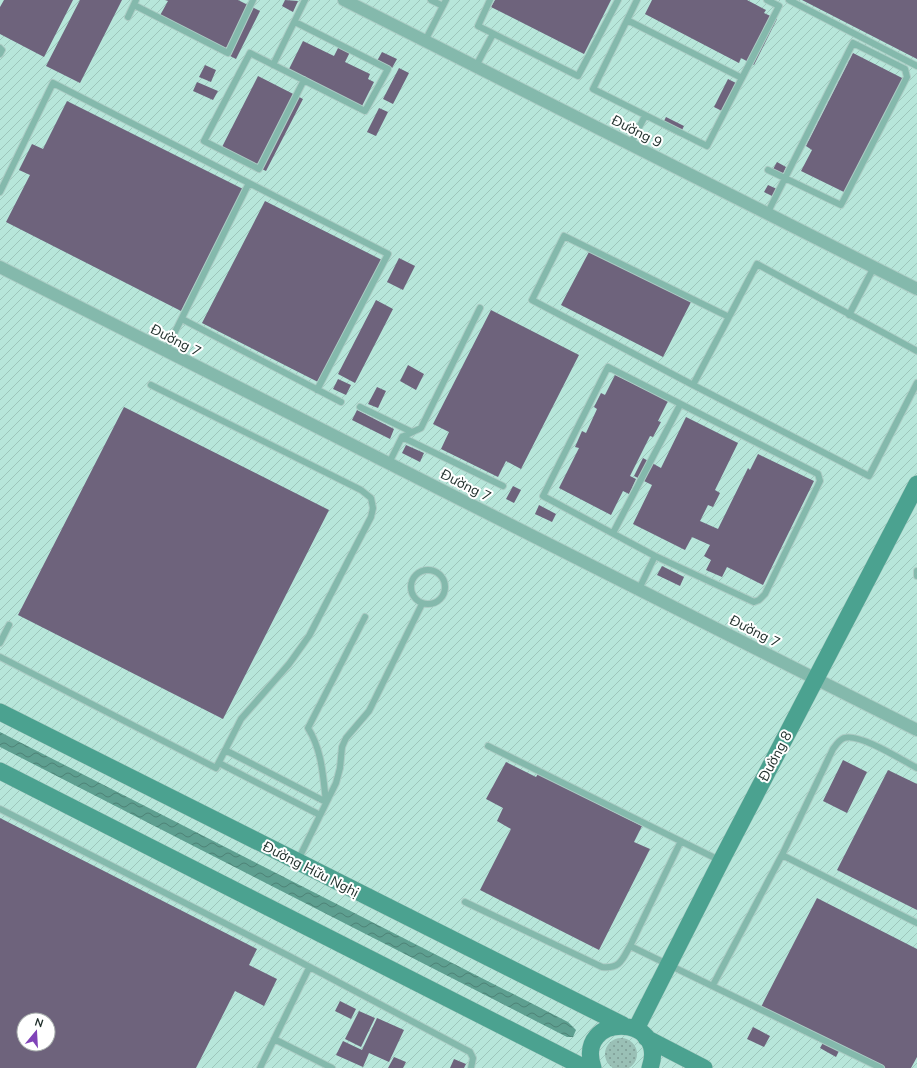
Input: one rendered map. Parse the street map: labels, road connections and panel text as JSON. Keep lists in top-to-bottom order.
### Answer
{
  "streets": {
    "main road": ["Đường 8", "Đường Hữu Nghị"],
    "street": ["Đường 9", "Đường 7"]
  },
  "crossings": [
    ["Đường 7", "Đường 8"],
    ["Đường 8", "Đường Hữu Nghị"]
  ],
  "north": "top"
}
